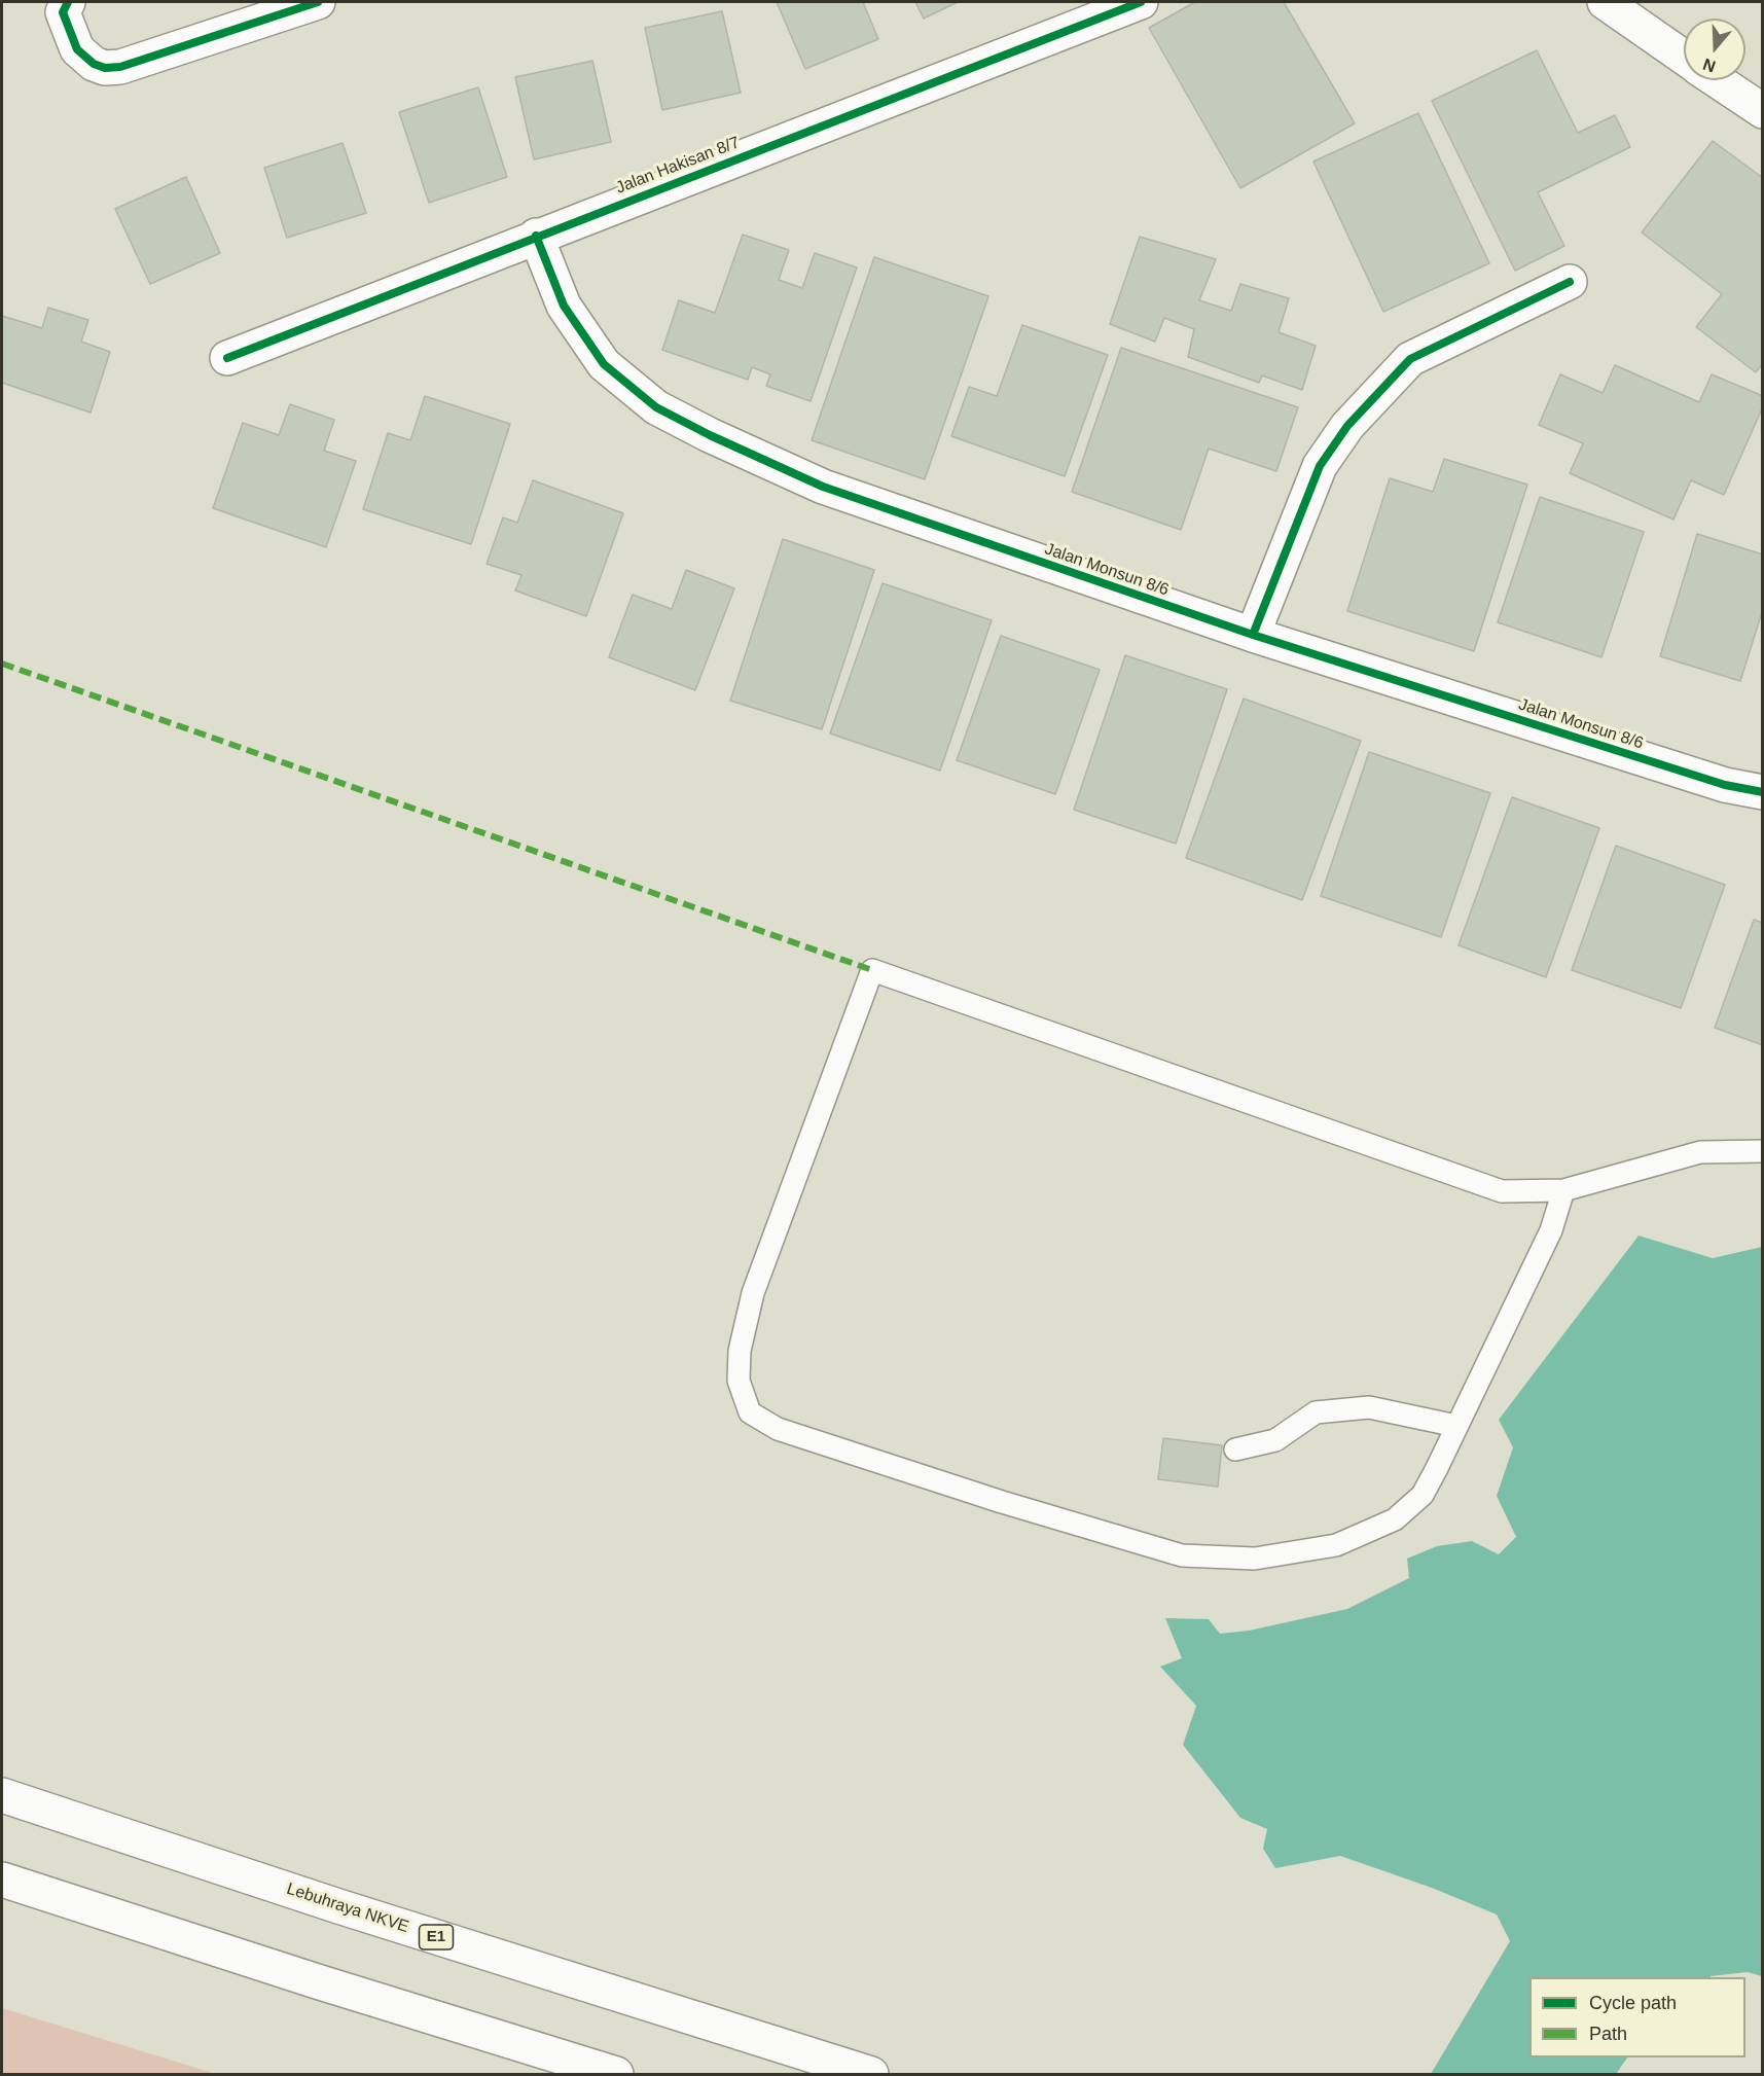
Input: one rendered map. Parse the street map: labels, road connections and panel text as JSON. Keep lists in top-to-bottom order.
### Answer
{
  "streets": {
    "main road": [
      "Jalan Hakisan 8/7",
      "Jalan Monsun 8/6",
      "Lebuhraya NKVE",
      "E1"
    ]
  },
  "crossings": [
    ["Jalan Hakisan 8/7", "Jalan Monsun 8/6"]
  ],
  "legend": ["Cycle path", "Path"],
  "north": "bottom"
}
